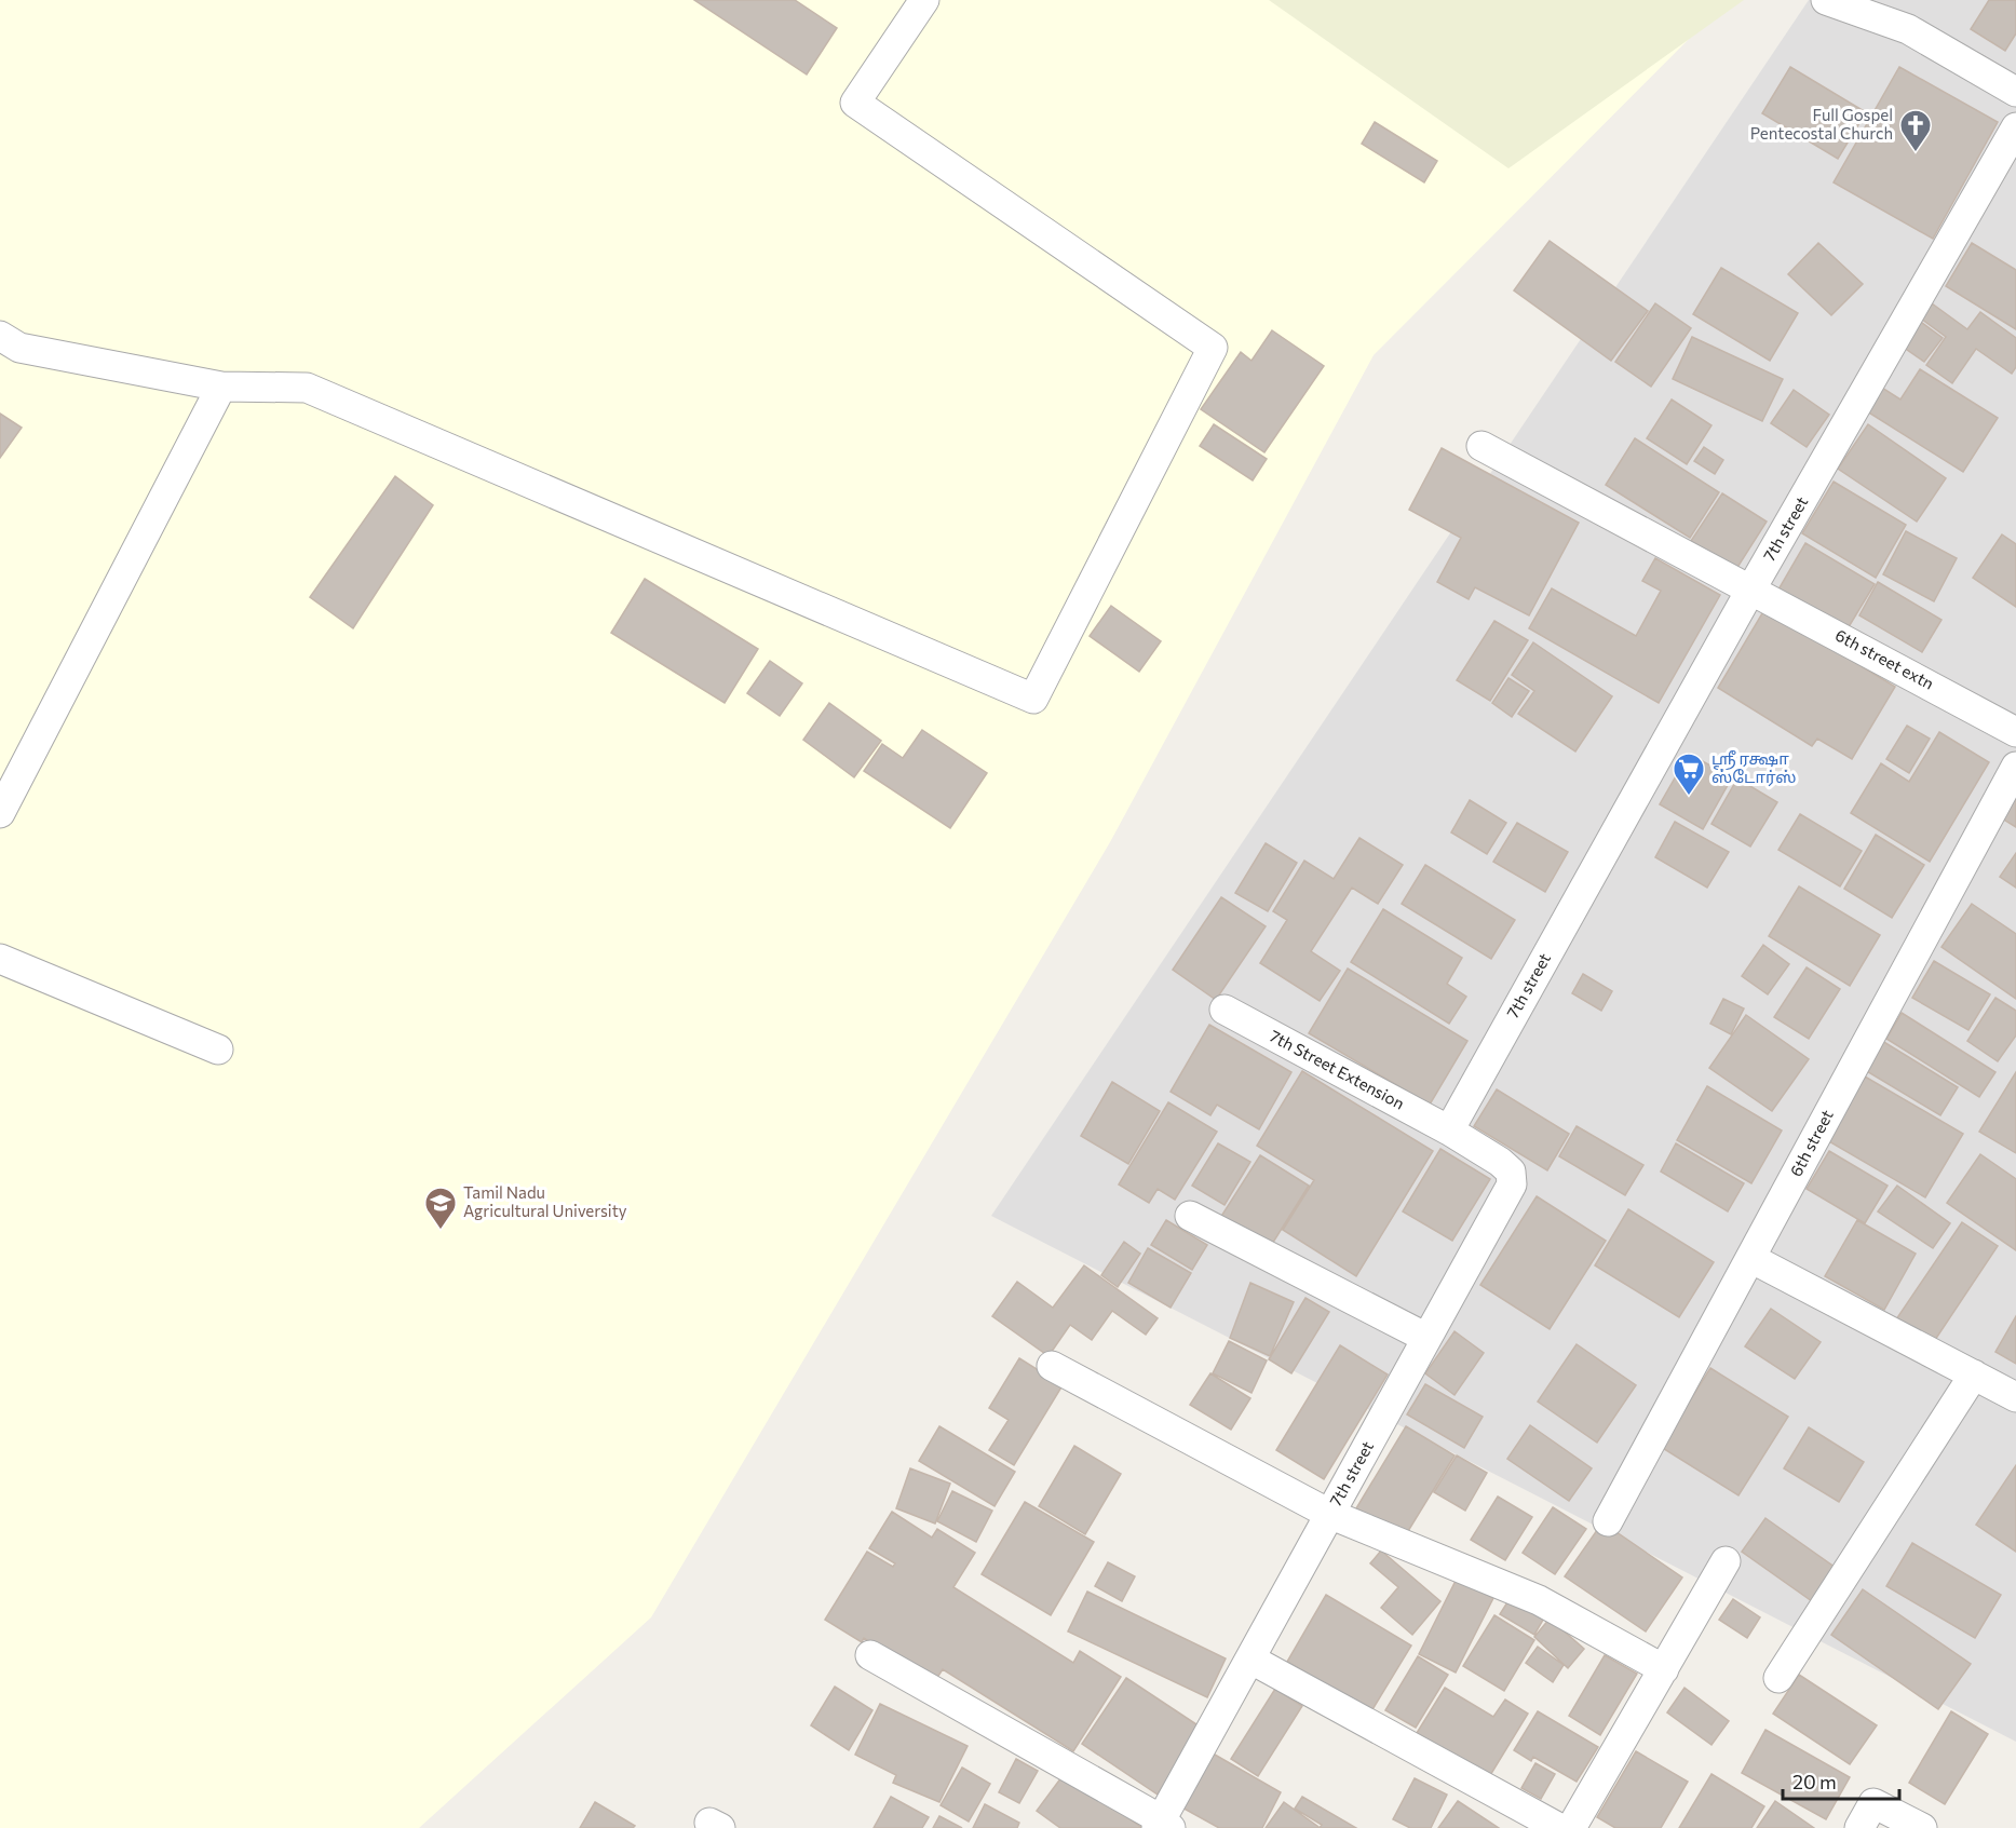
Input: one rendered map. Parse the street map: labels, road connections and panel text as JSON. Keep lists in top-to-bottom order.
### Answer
{
  "streets": {
    "street": [
      "7th street",
      "6th street extn",
      "7th Street Extension",
      "6th street"
    ]
  },
  "crossings": [
    ["7th street", "6th street extn"],
    ["7th street", "7th Street Extension"]
  ],
  "places": {
    "church": ["Full Gospel Pentecostal Church"],
    "supermarket": ["ஶ்ரீ ரக்ஷா ஸ்டோர்ஸ்"],
    "school or university": ["Tamil Nadu Agricultural University"]
  },
  "scale_bar": "20 m"
}
